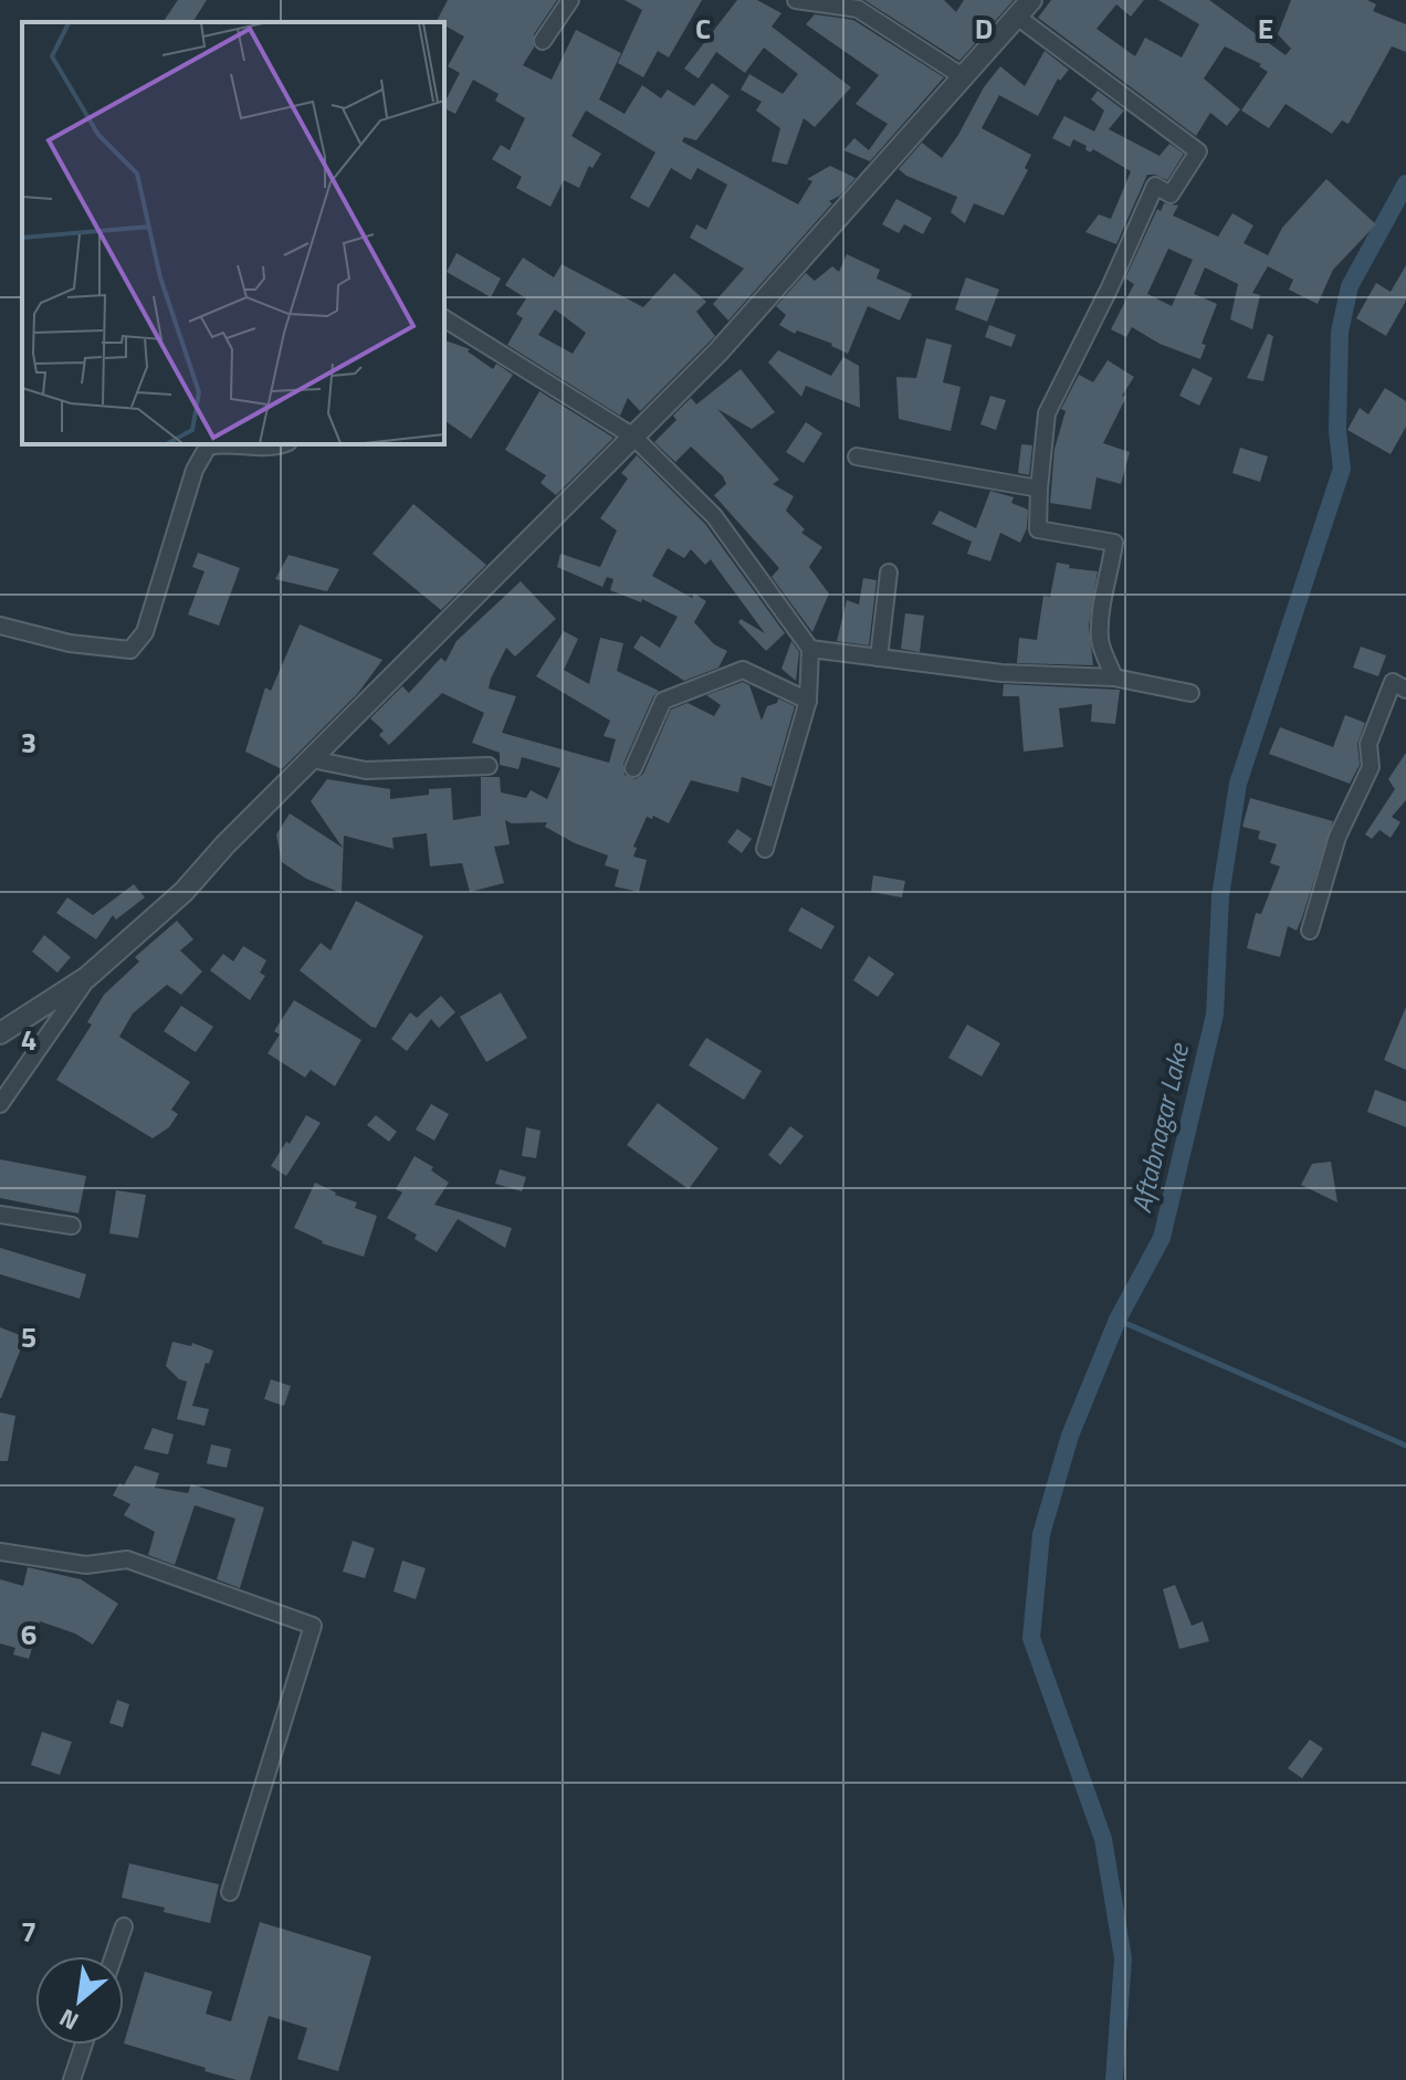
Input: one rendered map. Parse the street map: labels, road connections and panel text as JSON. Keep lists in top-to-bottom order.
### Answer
{
  "water": ["Aftabnagar Lake"],
  "north": "bottom left",
  "grid": {
    "columns": ["C", "D", "E"],
    "rows": [
      "3",
      "4",
      "5",
      "6",
      "7"
    ]
  }
}
